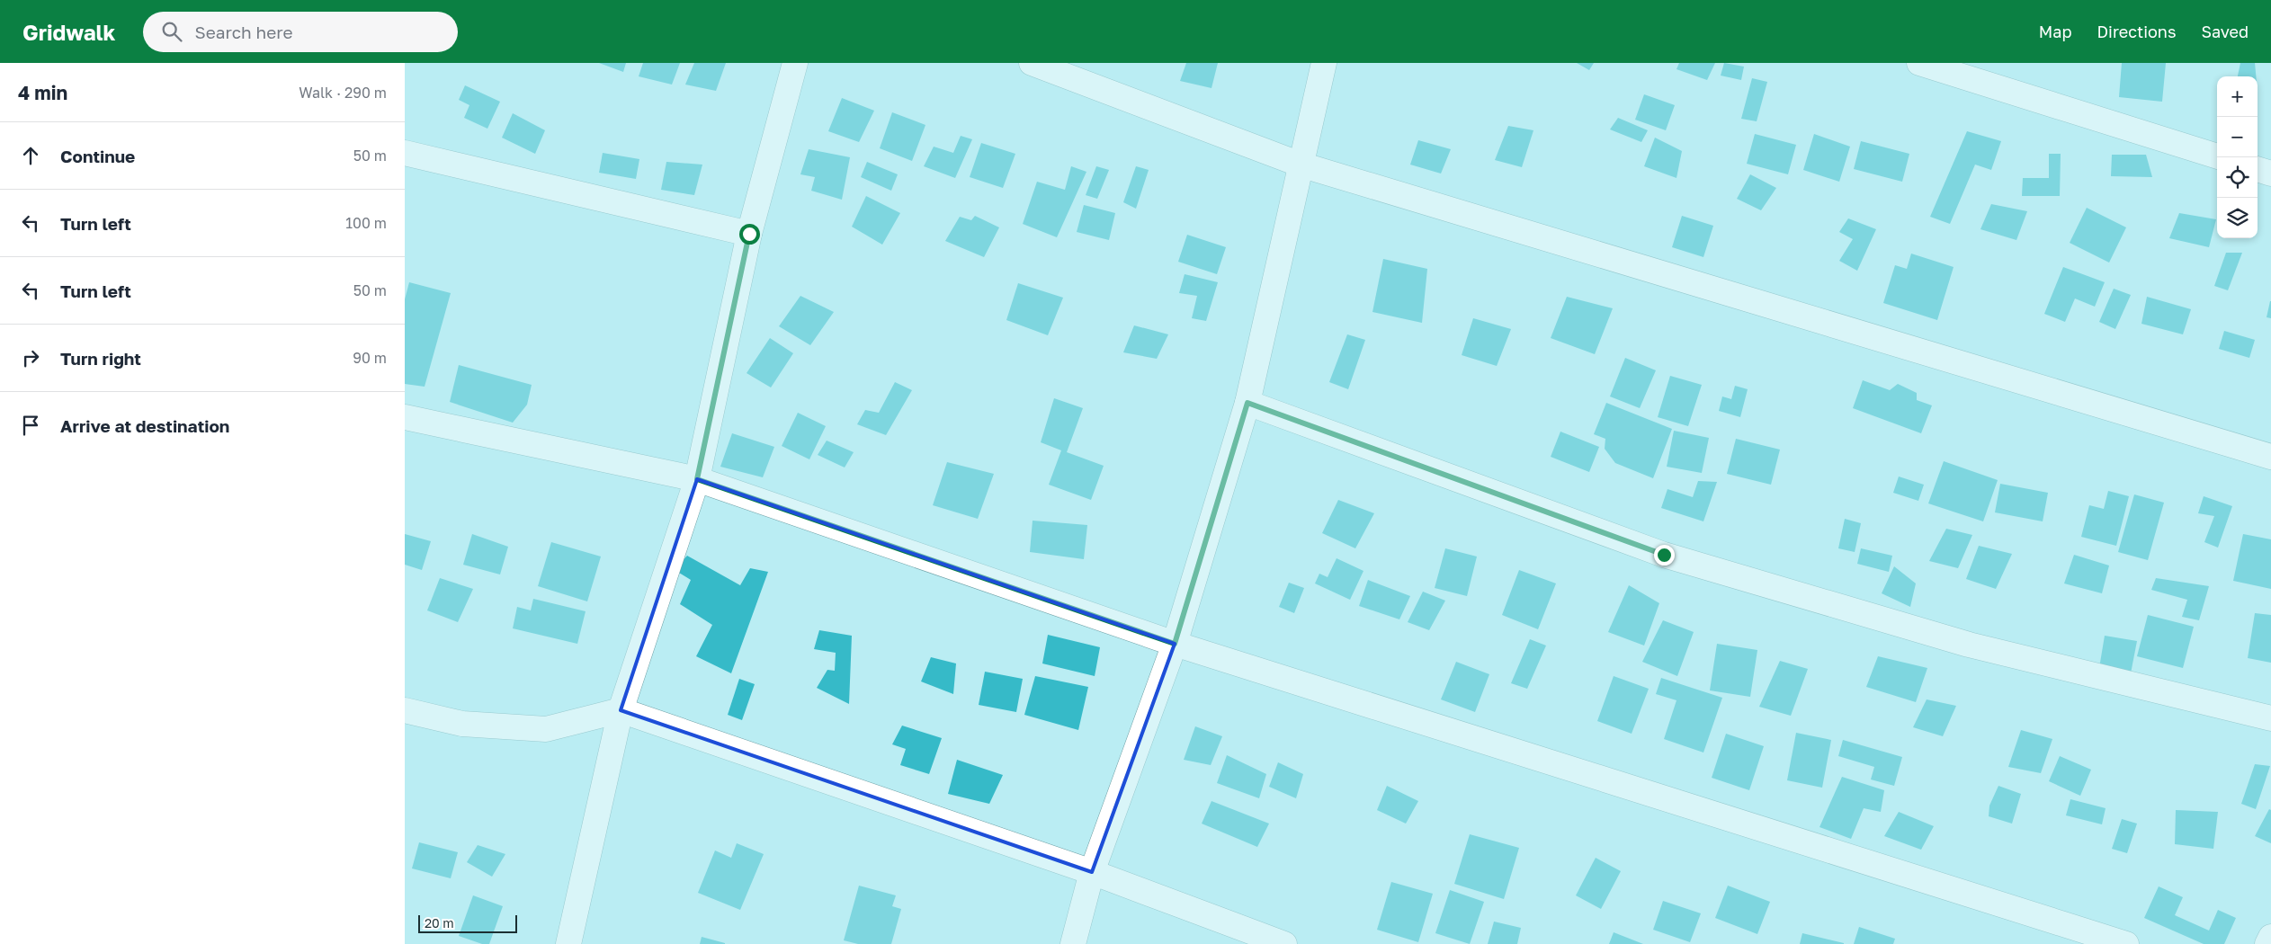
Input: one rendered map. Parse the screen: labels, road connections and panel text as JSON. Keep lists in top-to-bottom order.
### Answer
{
  "scale_bar": "20 m",
  "page": {
    "header": "Gridwalk",
    "search": "Search here",
    "nav": ["Map", "Directions", "Saved"],
    "heading": ["4 min", "Walk · 290 m"],
    "map_buttons": ["+", "−"],
    "list": [
      ["Continue", "50 m"],
      ["Turn left", "100 m"],
      ["Turn left", "50 m"],
      ["Turn right", "90 m"],
      "Arrive at destination"
    ],
    "scale": "20 m"
  }
}
